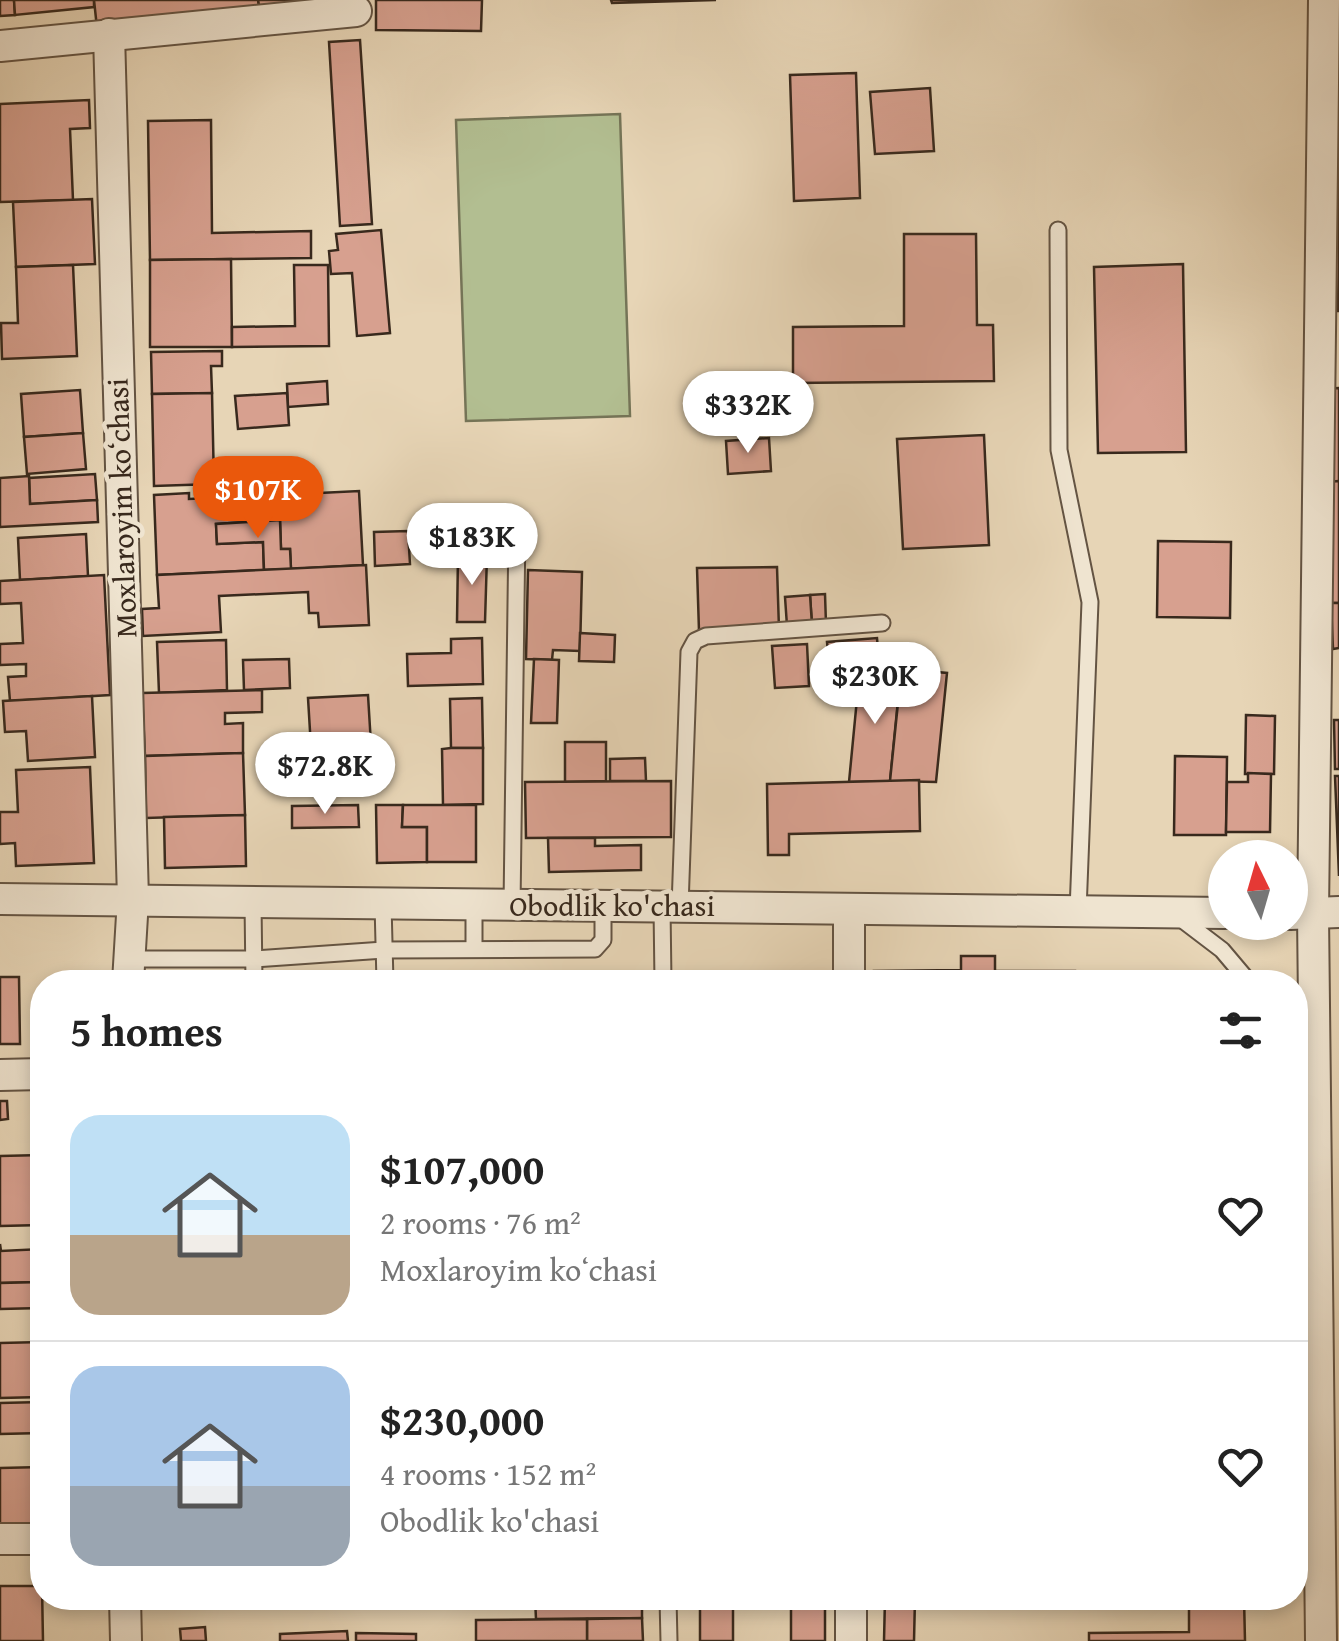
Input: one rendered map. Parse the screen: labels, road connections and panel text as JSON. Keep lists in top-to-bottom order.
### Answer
{
  "streets": {
    "street": ["Moxlaroyim koʻchasi", "Obodlik ko'chasi"]
  },
  "crossings": [
    ["Moxlaroyim koʻchasi", "Obodlik ko'chasi"]
  ],
  "north": "top",
  "page": {
    "price": [
      "$332K",
      "$107K",
      "$183K",
      "$230K",
      "$72.8K"
    ],
    "heading": "5 homes",
    "list": [
      {
        "name": "$107,000",
        "note": "2 rooms · 76 m² · Moxlaroyim koʻchasi"
      },
      {
        "name": "$230,000",
        "note": "4 rooms · 152 m² · Obodlik ko'chasi"
      }
    ]
  }
}
